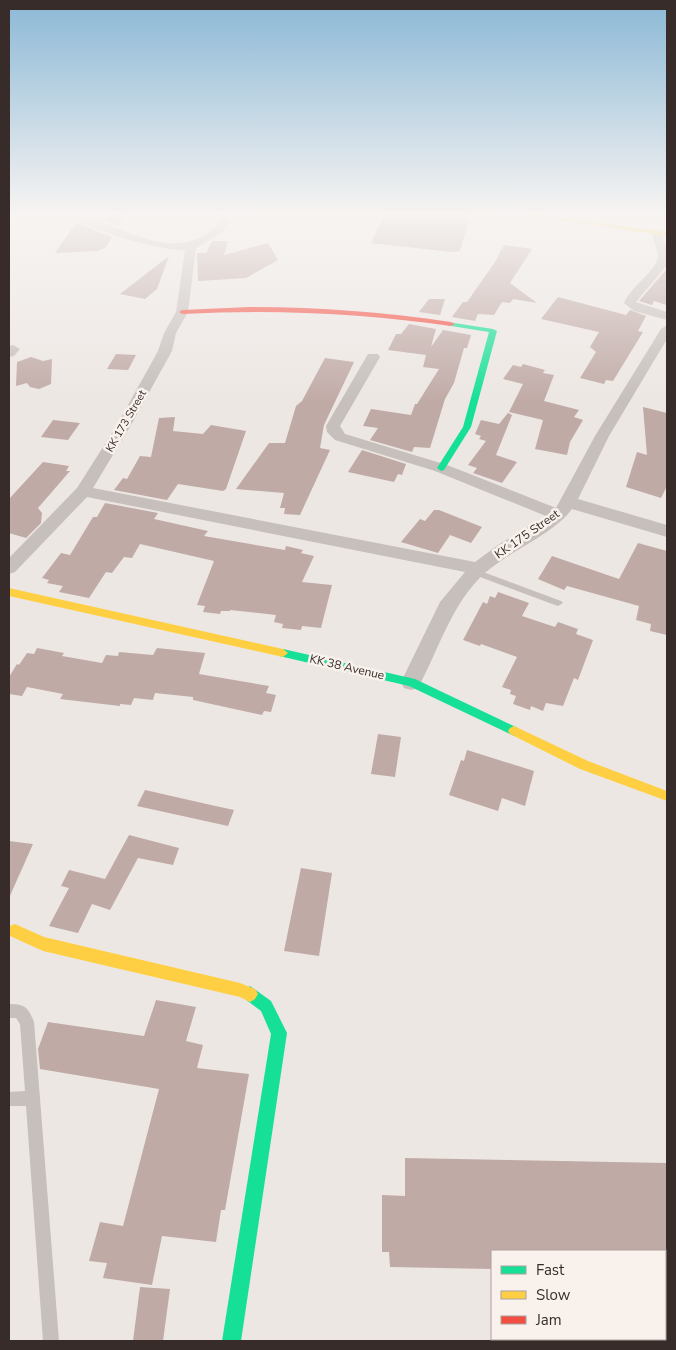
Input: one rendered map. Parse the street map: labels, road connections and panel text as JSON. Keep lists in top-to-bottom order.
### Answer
{
  "streets": {
    "street": ["KK 173 Street", "KK 175 Street", "KK 38 Avenue"]
  },
  "crossings": [
    ["KK 175 Street", "KK 38 Avenue"]
  ],
  "legend": ["Fast", "Slow", "Jam"]
}
